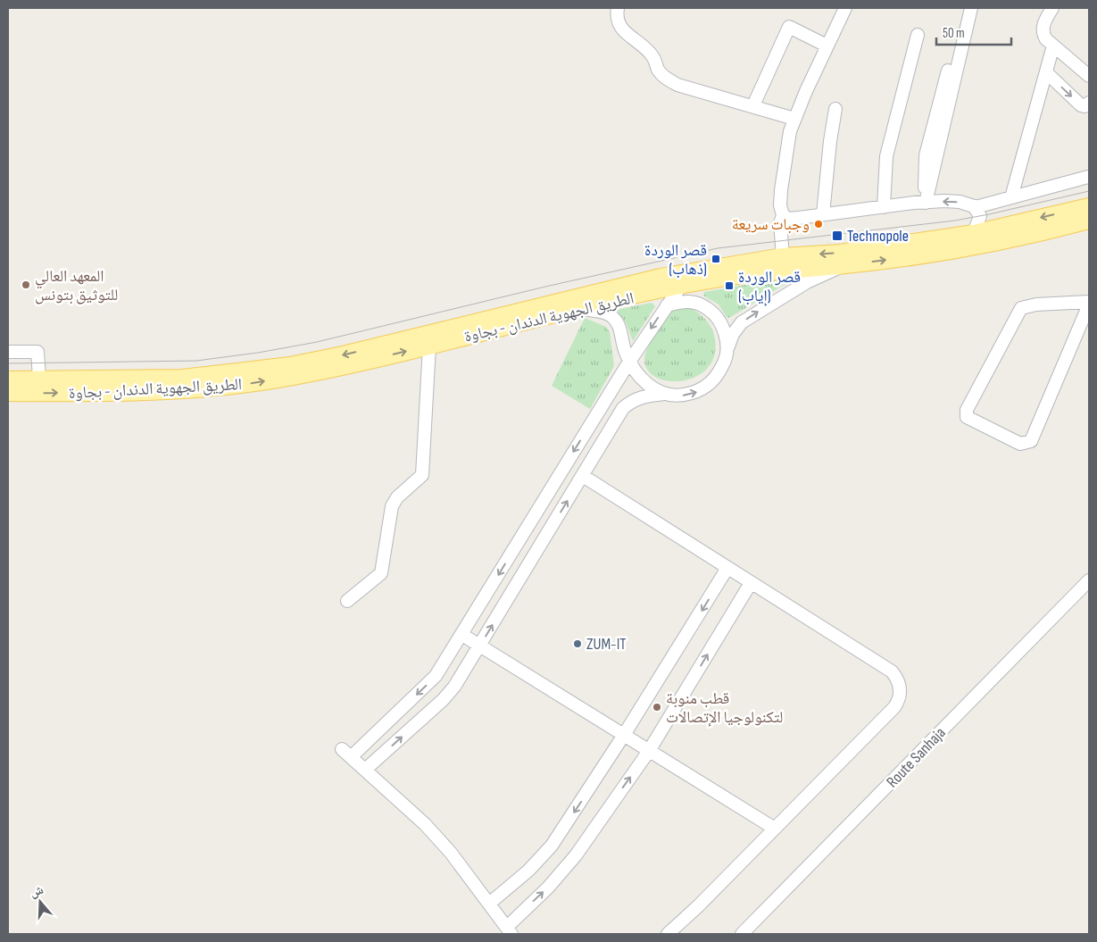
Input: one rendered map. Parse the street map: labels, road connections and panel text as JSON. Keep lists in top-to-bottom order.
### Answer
{
  "streets": {
    "main road": ["الطريق الجهوية الدندان - بجاوة"],
    "street": ["Route Sanhaja"]
  },
  "places": {
    "other": [
      "وجبات سريعة",
      "المعهد العالي للتوثيق بتونس",
      "ZUM-IT",
      "قطب منوبة لتكنولوجيا الإتصالات"
    ],
    "transit": ["Technopole", "قصر الوردة (ذهاب)", "قصر الوردة (إياب)"]
  },
  "scale_bar": "50 m",
  "north": "top"
}
